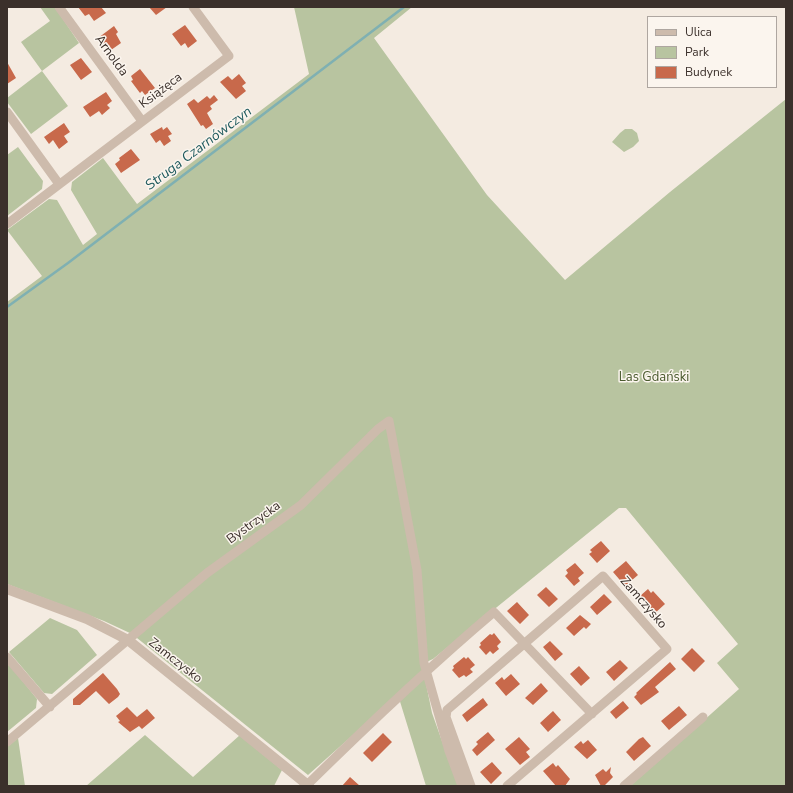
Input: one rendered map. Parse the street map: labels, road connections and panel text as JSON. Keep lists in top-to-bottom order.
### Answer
{
  "streets": {
    "street": [
      "Arnolda",
      "Książęca",
      "Bystrzycka",
      "Zamczysko"
    ]
  },
  "crossings": [
    ["Arnolda", "Książęca"],
    ["Bystrzycka", "Zamczysko"]
  ],
  "water": ["Struga Czarnówczyn"],
  "parks": ["Las Gdański"],
  "legend": ["Ulica", "Park", "Budynek"]
}
